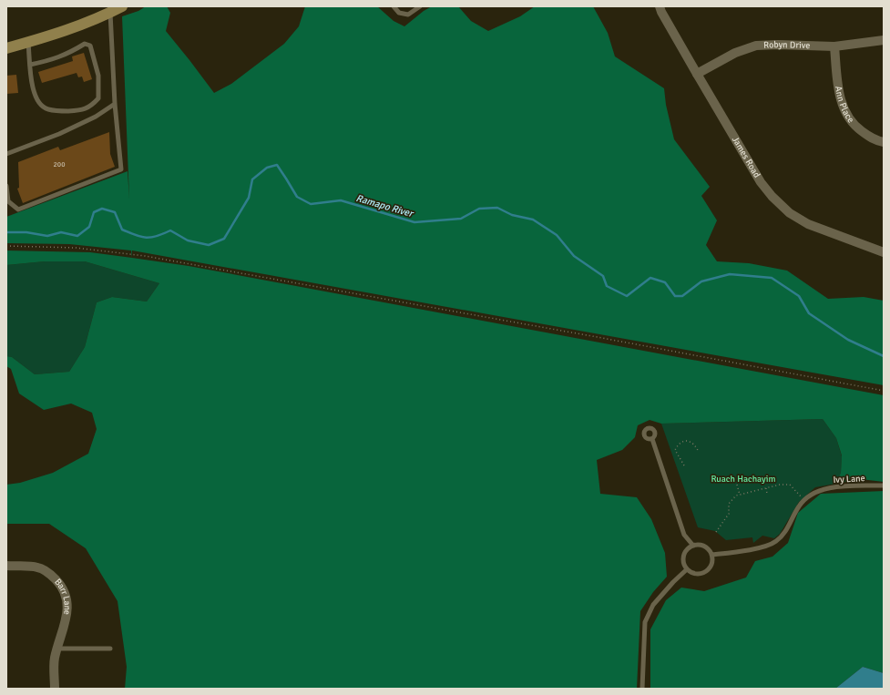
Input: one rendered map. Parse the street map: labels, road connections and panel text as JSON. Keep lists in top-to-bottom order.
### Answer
{
  "streets": {
    "street": [
      "Robyn Drive",
      "Ann Place",
      "James Road",
      "Barr Lane"
    ],
    "lane": ["Ivy Lane"]
  },
  "crossings": [
    ["Robyn Drive", "Ann Place"],
    ["Robyn Drive", "James Road"]
  ],
  "water": ["Ramapo River"],
  "parks": ["Ruach Hachayim"],
  "house_numbers": ["200"]
}
